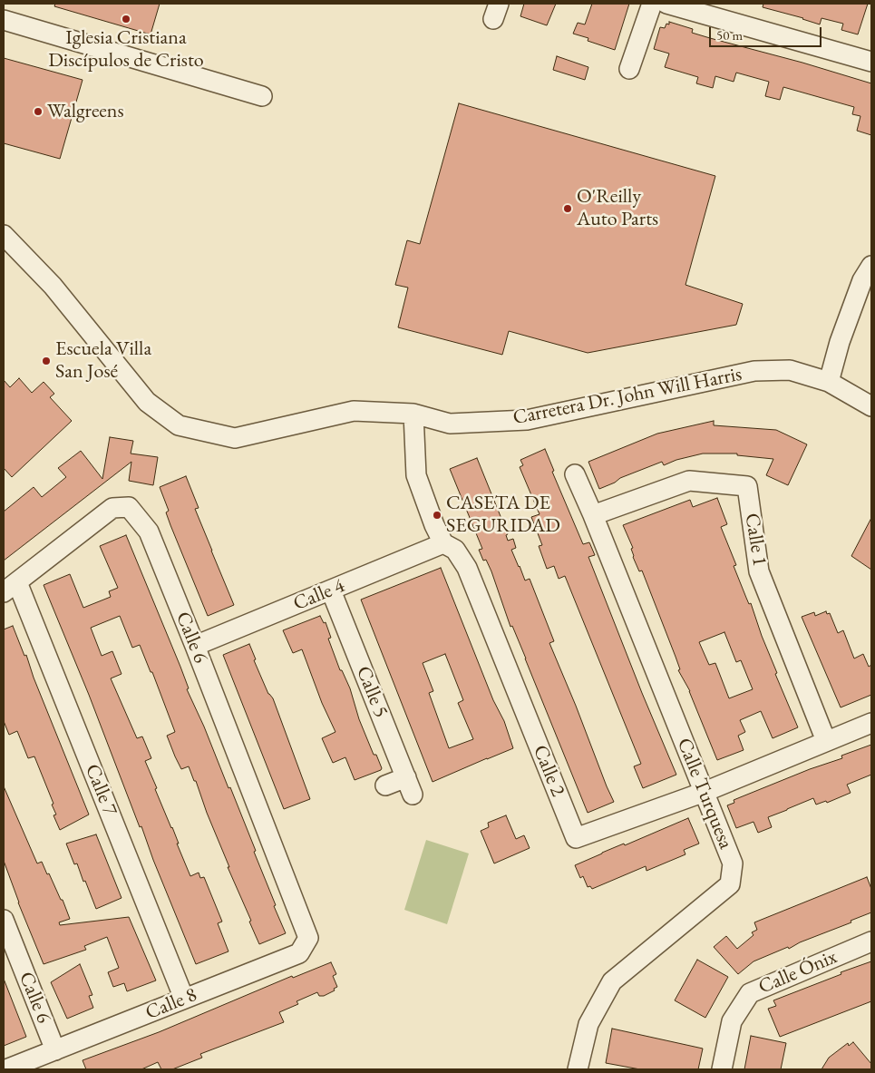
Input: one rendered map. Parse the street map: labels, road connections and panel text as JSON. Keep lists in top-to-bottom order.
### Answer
{
  "streets": {
    "street": [
      "Carretera Dr. John Will Harris",
      "Calle 1",
      "Calle 4",
      "Calle 6",
      "Calle 5",
      "Calle 2",
      "Calle 7",
      "Calle Turquesa",
      "Calle Ónix",
      "Calle 8"
    ]
  },
  "crossings": [
    ["Carretera Dr. John Will Harris", "Calle 2"],
    ["Calle 1", "Calle 2"],
    ["Calle 1", "Calle Turquesa"],
    ["Calle 4", "Calle 6"],
    ["Calle 4", "Calle 5"],
    ["Calle 4", "Calle 2"],
    ["Calle 6", "Calle 7"],
    ["Calle 6", "Calle 8"],
    ["Calle 2", "Calle Turquesa"],
    ["Calle 7", "Calle 8"]
  ],
  "places": [
    "Iglesia Cristiana Discípulos de Cristo",
    "Walgreens",
    "O'Reilly Auto Parts",
    "Escuela Villa San José",
    "CASETA DE SEGURIDAD"
  ],
  "scale_bar": "50 m"
}
